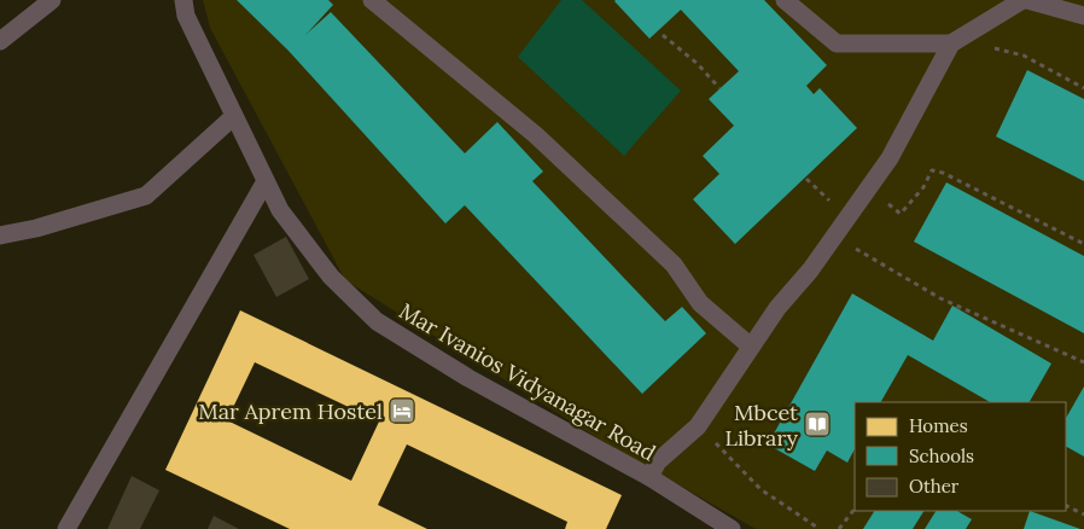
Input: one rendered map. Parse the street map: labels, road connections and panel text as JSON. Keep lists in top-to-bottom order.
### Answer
{
  "streets": {
    "lane": ["Mar Ivanios Vidyanagar Road"]
  },
  "places": {
    "hotel": ["Mar Aprem Hostel"],
    "library": ["Mbcet Library"]
  },
  "legend": ["Homes", "Schools", "Other"]
}
